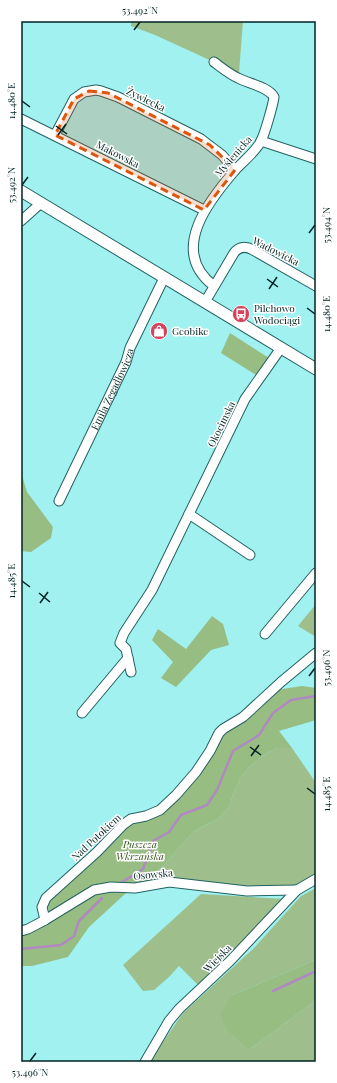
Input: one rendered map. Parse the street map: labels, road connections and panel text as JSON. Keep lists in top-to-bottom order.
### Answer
{
  "streets": {
    "street": [
      "Żywiecka",
      "Makowska",
      "Myślenicka",
      "Wadowicka",
      "Emila Zegadłowicza",
      "Okocimska",
      "Nad Potokiem",
      "Osowska",
      "Wiejska"
    ]
  },
  "crossings": [
    ["Żywiecka", "Makowska"],
    ["Żywiecka", "Myślenicka"],
    ["Makowska", "Myślenicka"],
    ["Myślenicka", "Wadowicka"],
    ["Nad Potokiem", "Osowska"],
    ["Osowska", "Wiejska"]
  ],
  "parks": ["Puszcza Wkrzańska"],
  "places": {
    "bus stop": ["Pilchowo Wodociągi"],
    "shop": ["Geobike"]
  },
  "coordinates": [
    "53.492°N",
    "14.480°E",
    "53.494°N",
    "14.485°E",
    "53.496°N"
  ]
}
